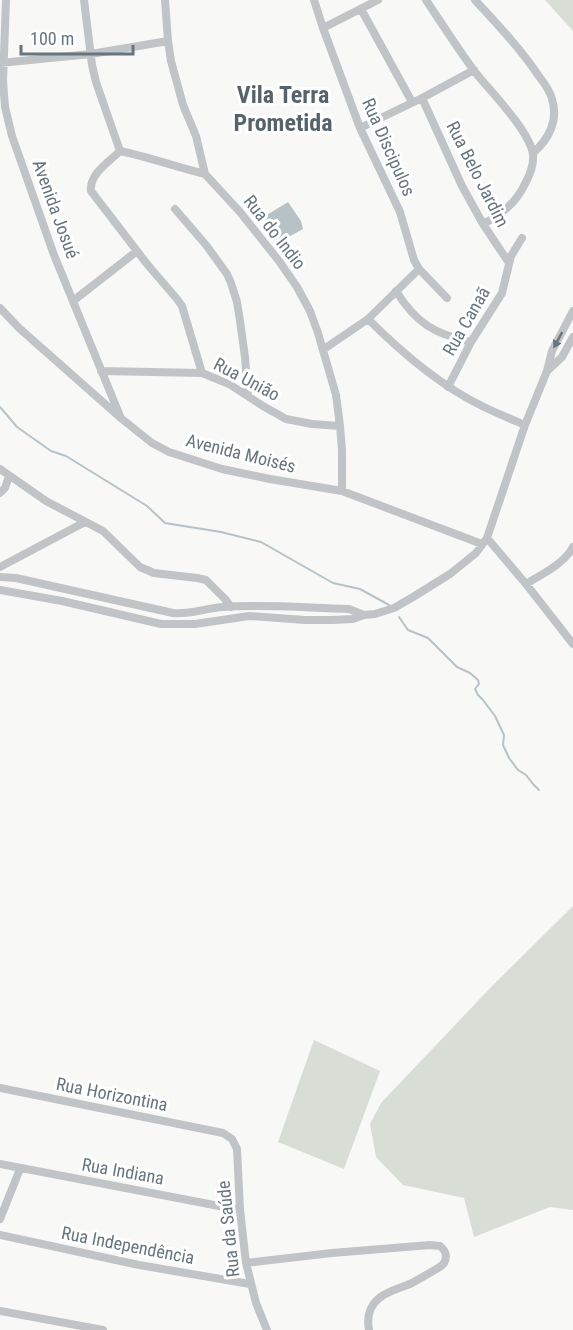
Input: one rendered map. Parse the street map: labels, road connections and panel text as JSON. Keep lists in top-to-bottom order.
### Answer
{
  "streets": {
    "street": [
      "Rua Discipulos",
      "Rua Belo Jardim",
      "Avenida Josué",
      "Rua do Indio",
      "Rua Canaã",
      "Rua União",
      "Avenida Moisés",
      "Rua Horizontina",
      "Rua Indiana",
      "Rua da Saúde",
      "Rua Independência"
    ]
  },
  "crossings": [
    ["Rua Belo Jardim", "Rua Canaã"],
    ["Avenida Josué", "Rua União"],
    ["Avenida Josué", "Avenida Moisés"],
    ["Rua do Indio", "Rua União"],
    ["Rua do Indio", "Avenida Moisés"],
    ["Rua Horizontina", "Rua da Saúde"],
    ["Rua Indiana", "Rua da Saúde"],
    ["Rua da Saúde", "Rua Independência"]
  ],
  "districts": ["Vila Terra Prometida"],
  "scale_bar": "100 m"
}
